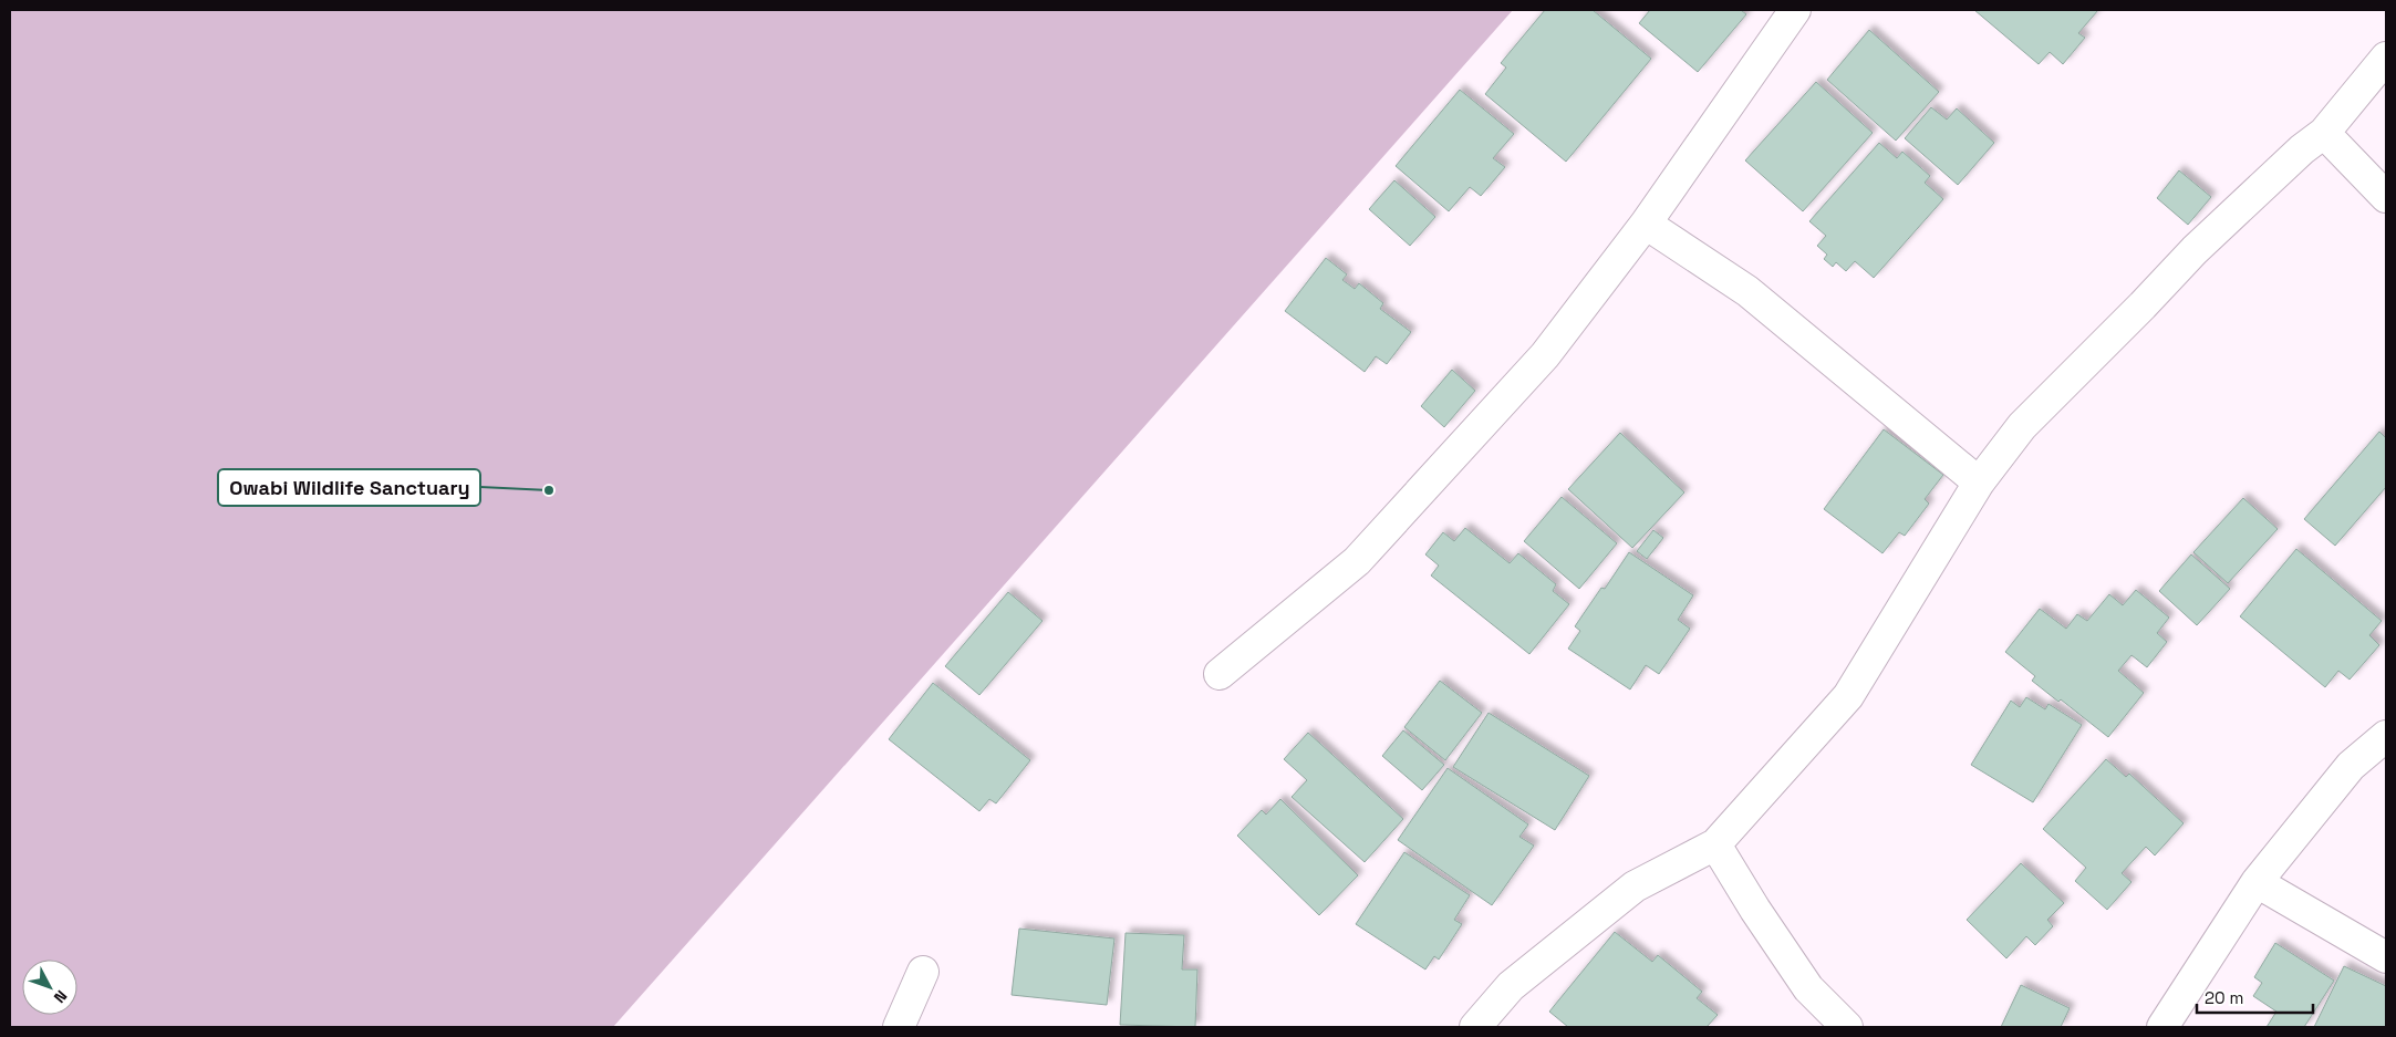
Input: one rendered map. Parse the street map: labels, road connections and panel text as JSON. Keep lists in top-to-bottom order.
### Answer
{
  "places": ["Owabi Wildlife Sanctuary"],
  "scale_bar": "20 m",
  "north": "bottom right"
}
